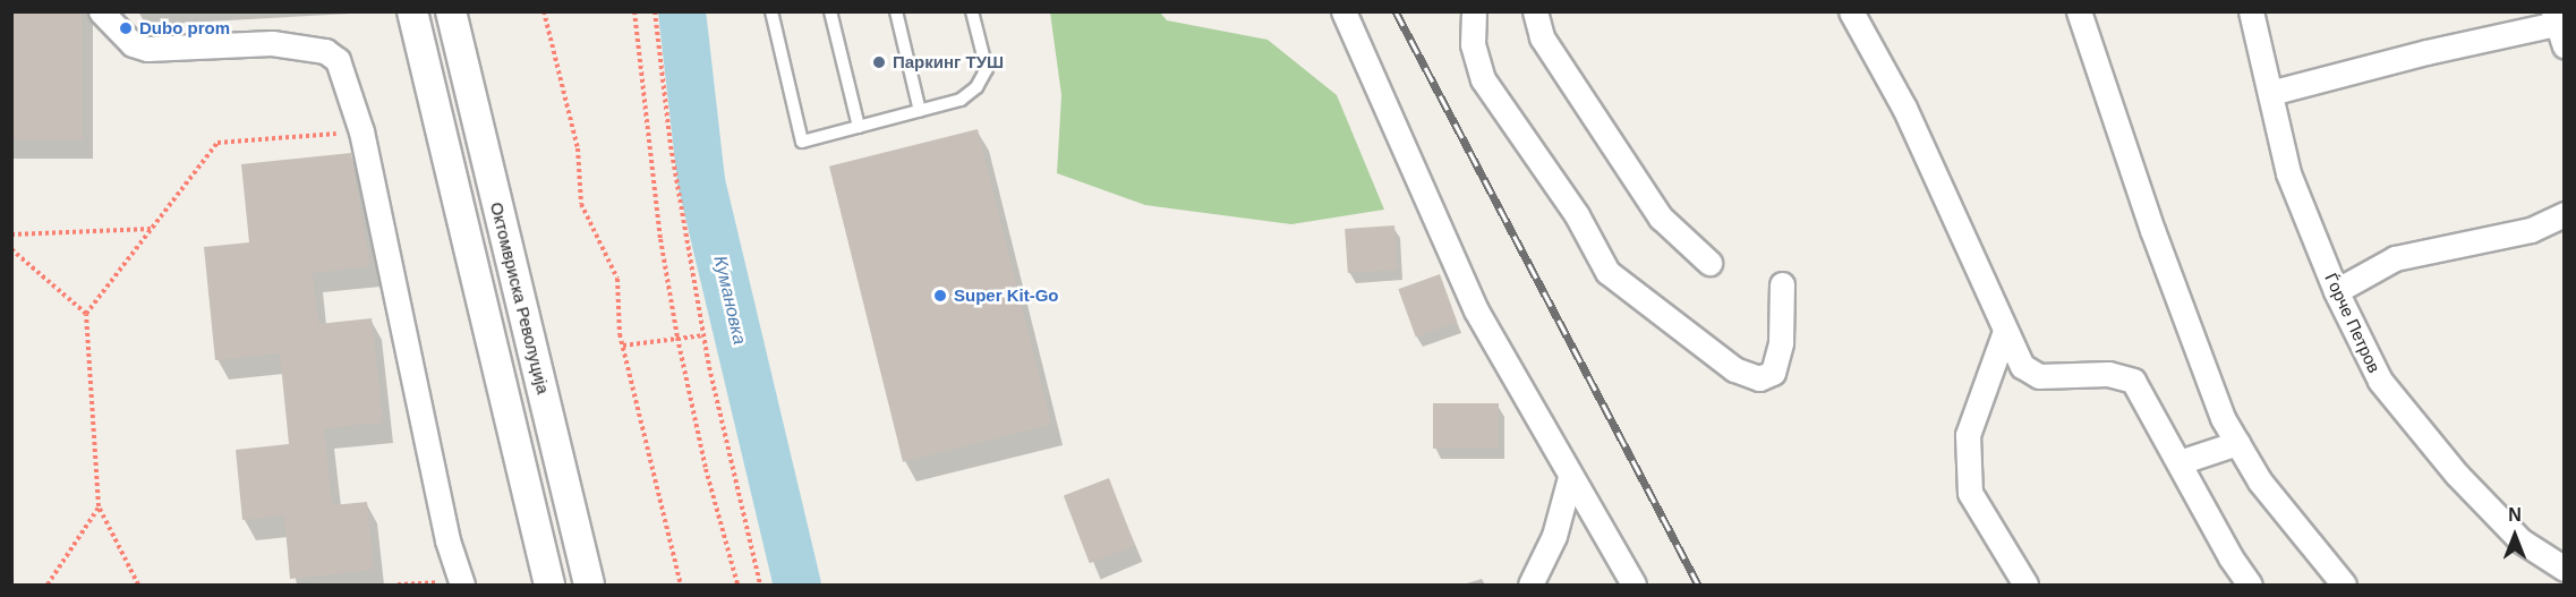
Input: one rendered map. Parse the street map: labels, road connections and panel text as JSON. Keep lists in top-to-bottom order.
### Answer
{
  "streets": {
    "street": ["Октомвриска Револуција", "Ѓорче Петров"]
  },
  "water": ["Кумановка"],
  "places": ["Dubo prom", "Паркинг ТУШ", "Super Kit-Go"],
  "north": "top"
}
